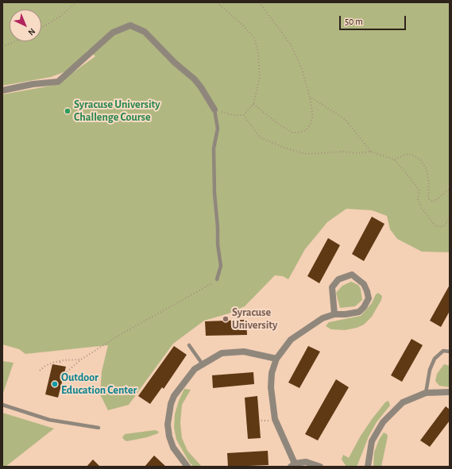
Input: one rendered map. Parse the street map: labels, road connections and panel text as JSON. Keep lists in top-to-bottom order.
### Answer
{
  "places": ["Syracuse University Challenge Course", "Syracuse University", "Outdoor Education Center"],
  "scale_bar": "50 m",
  "north": "bottom right"
}
